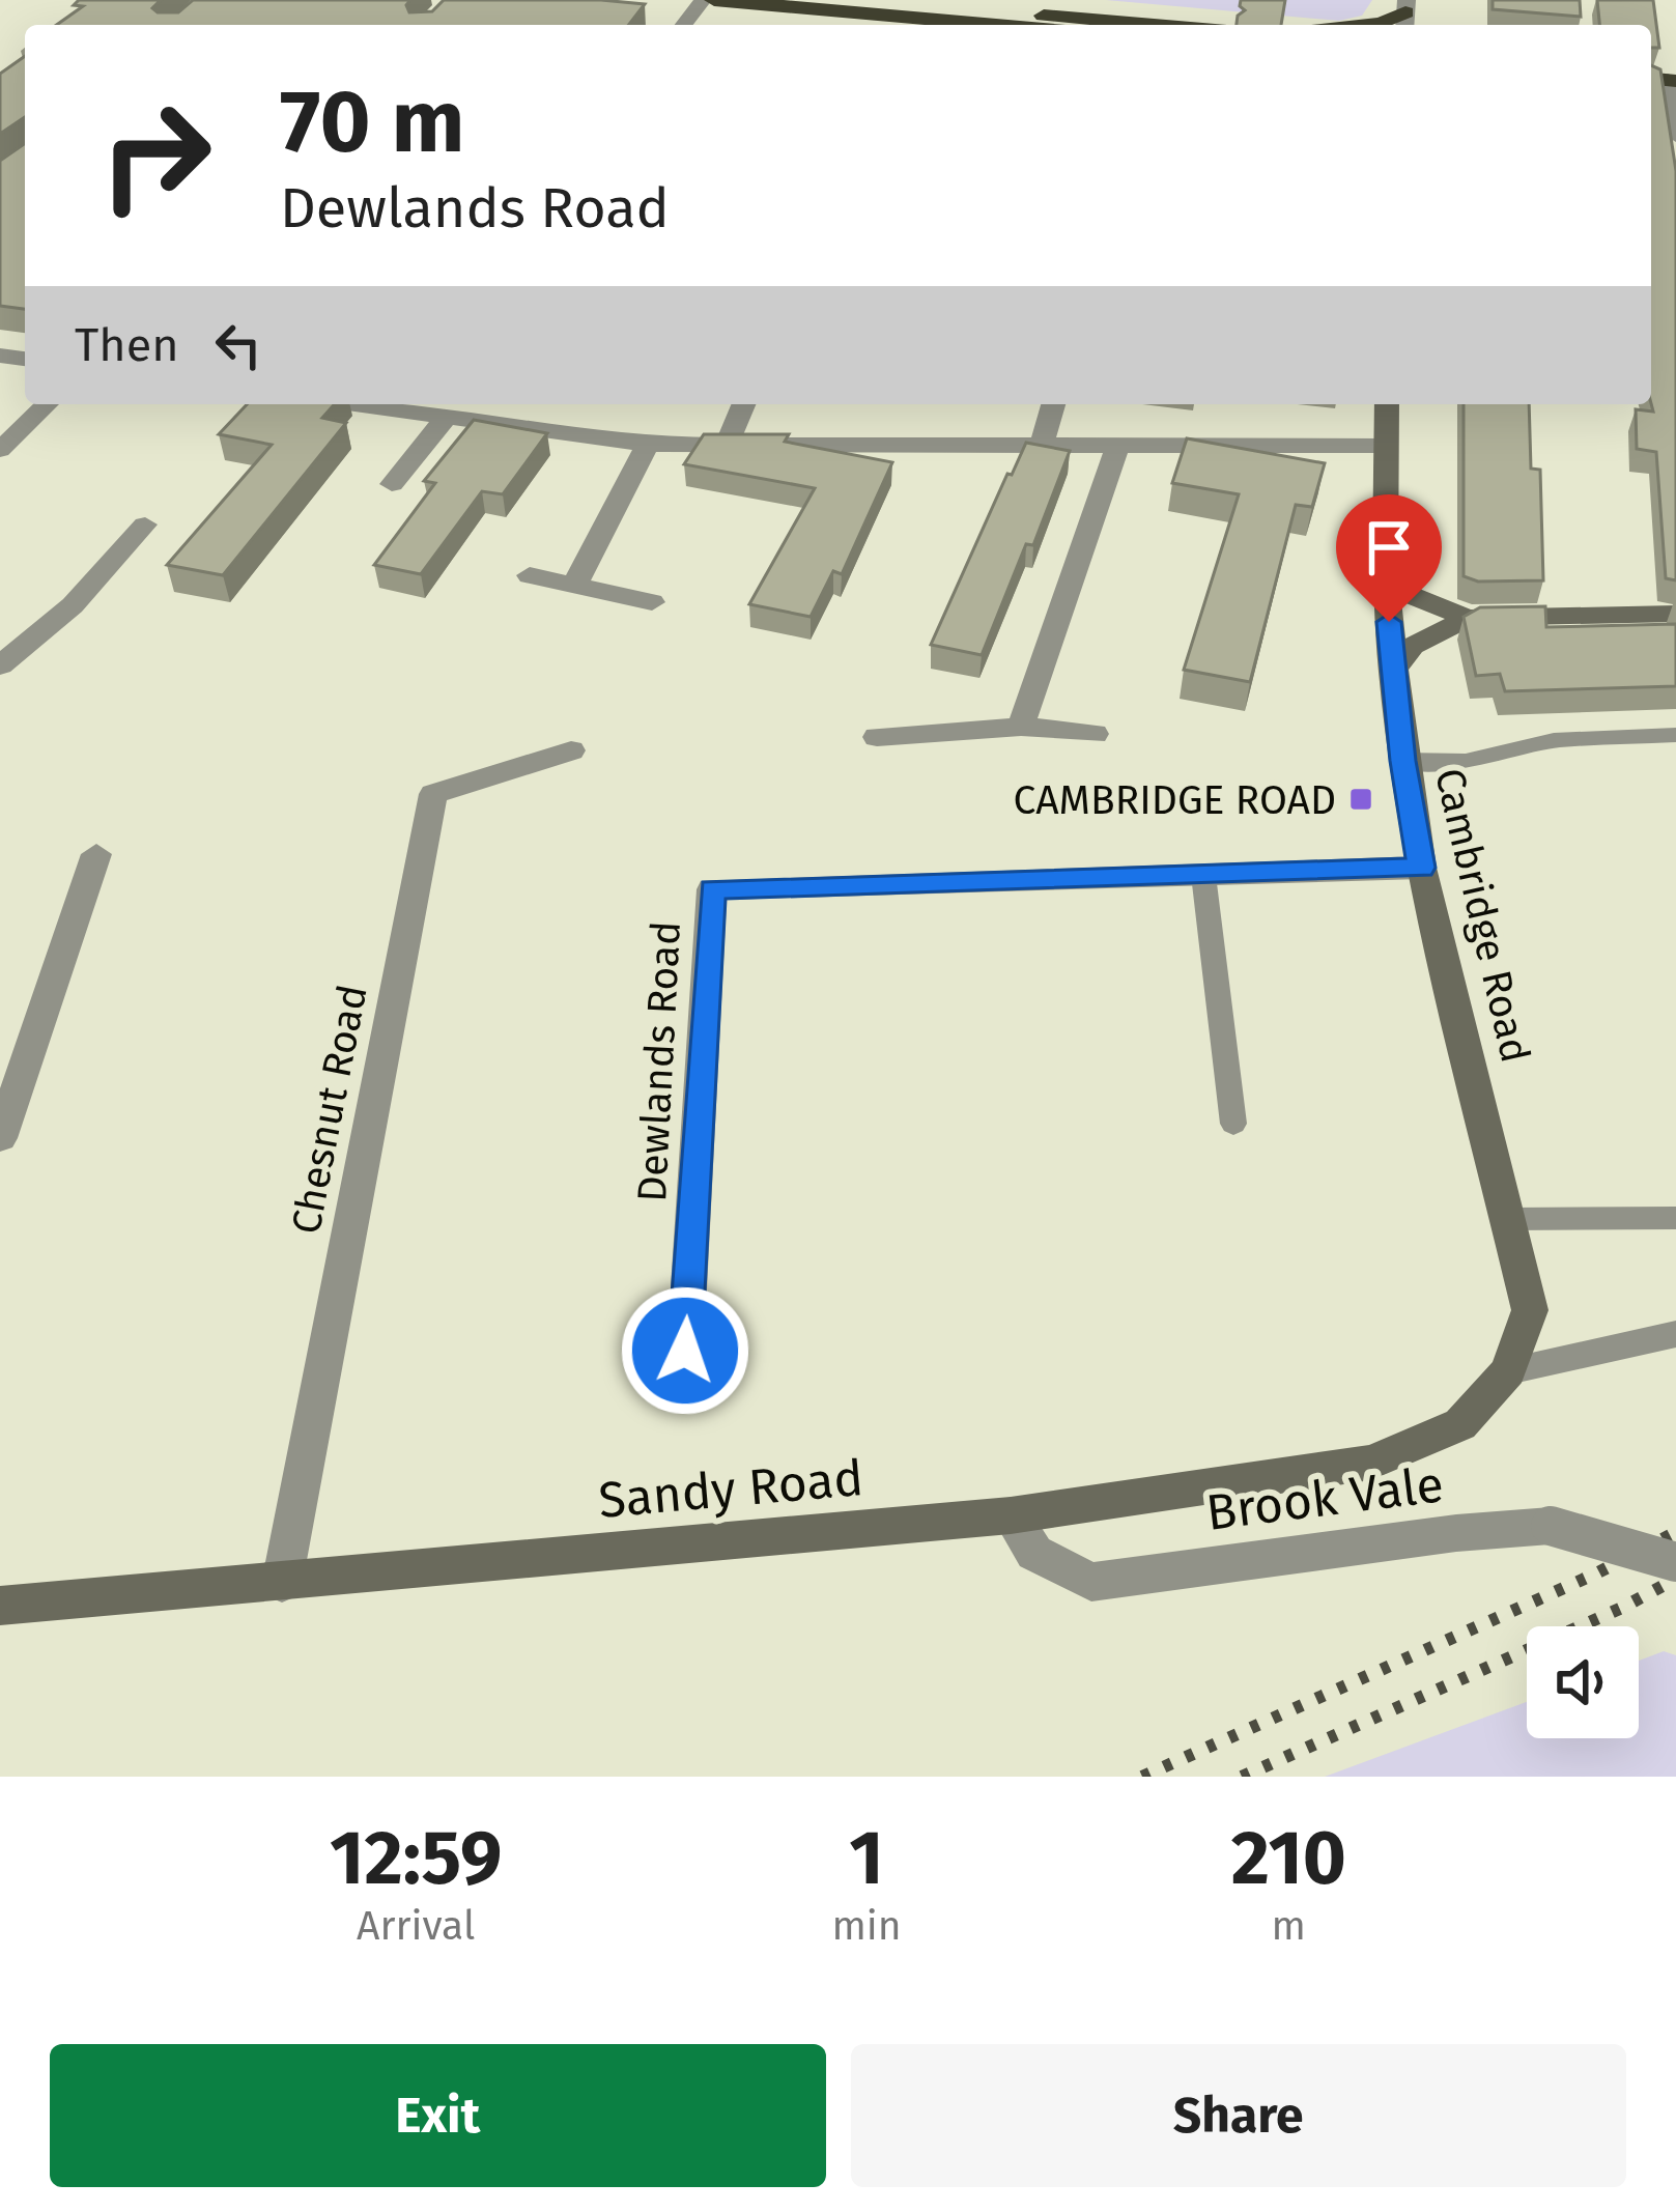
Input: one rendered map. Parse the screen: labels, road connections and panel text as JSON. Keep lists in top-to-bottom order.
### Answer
{
  "streets": {
    "main road": ["Cambridge Road", "Sandy Road"],
    "street": ["Dewlands Road", "Chesnut Road", "Brook Vale"]
  },
  "crossings": [
    ["Cambridge Road", "Dewlands Road"],
    ["Cambridge Road", "Sandy Road"],
    ["Chesnut Road", "Sandy Road"],
    ["Sandy Road", "Brook Vale"]
  ],
  "places": {
    "transit": ["CAMBRIDGE ROAD"]
  },
  "page": {
    "turn": ["70 m", "Dewlands Road"],
    "then": "Then",
    "eta": [
      "12:59",
      "Arrival",
      "1",
      "min",
      "210",
      "m"
    ],
    "buttons": ["Exit", "Share"]
  }
}
